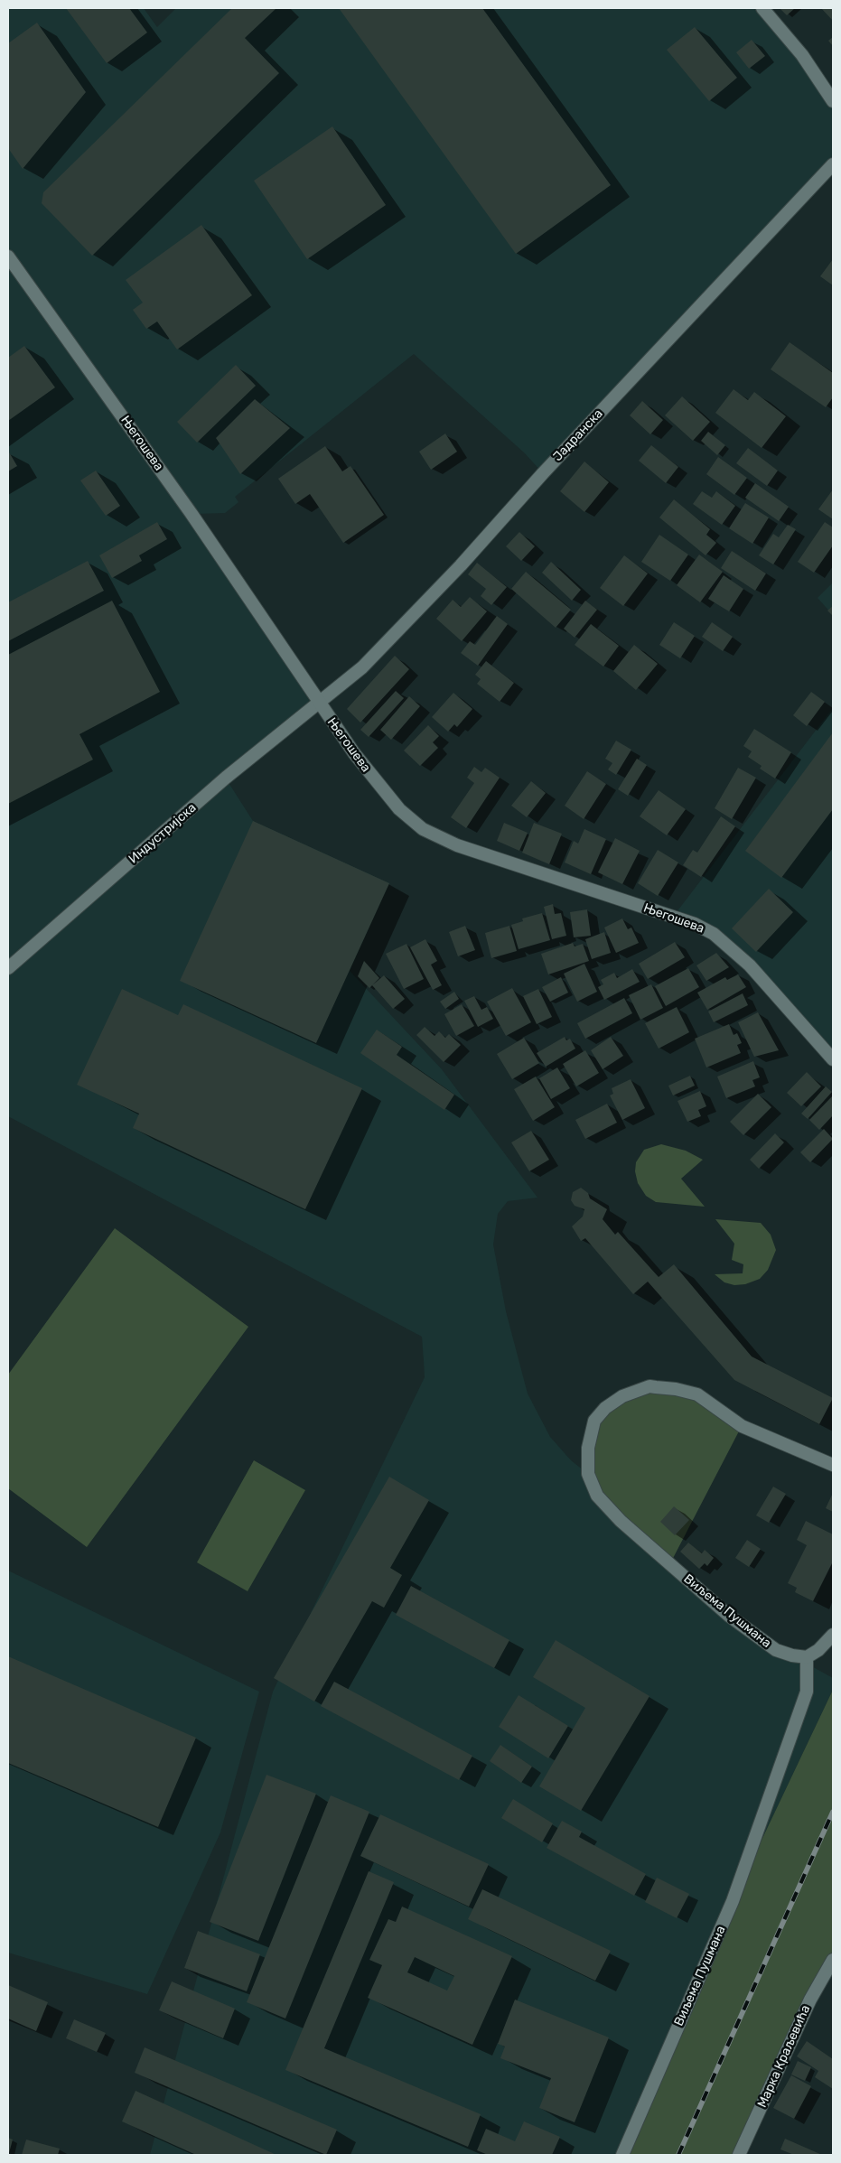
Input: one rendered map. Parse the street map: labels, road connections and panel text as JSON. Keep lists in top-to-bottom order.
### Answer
{
  "streets": {
    "street": [
      "Јадранска",
      "Његошева",
      "Индустријска",
      "Виљема Пушмана",
      "Марка Краљевића"
    ]
  },
  "crossings": [
    ["Јадранска", "Његошева"],
    ["Јадранска", "Индустријска"],
    ["Његошева", "Индустријска"]
  ]
}
